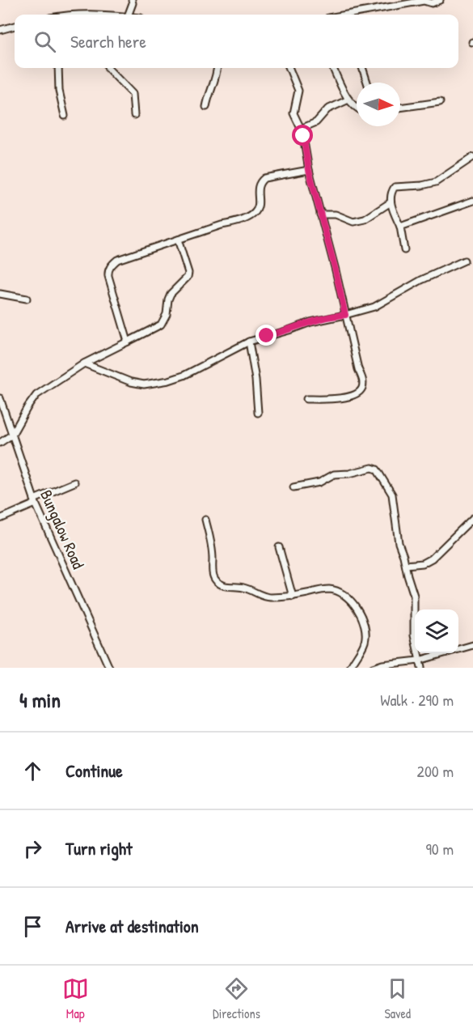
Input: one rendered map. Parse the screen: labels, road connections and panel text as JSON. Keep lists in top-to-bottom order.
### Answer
{
  "streets": {
    "street": ["Bungalow Road"]
  },
  "north": "right",
  "page": {
    "search": "Search here",
    "heading": ["4 min", "Walk · 290 m"],
    "list": [
      ["Continue", "200 m"],
      ["Turn right", "90 m"],
      "Arrive at destination"
    ],
    "nav": ["Map", "Directions", "Saved"]
  }
}
